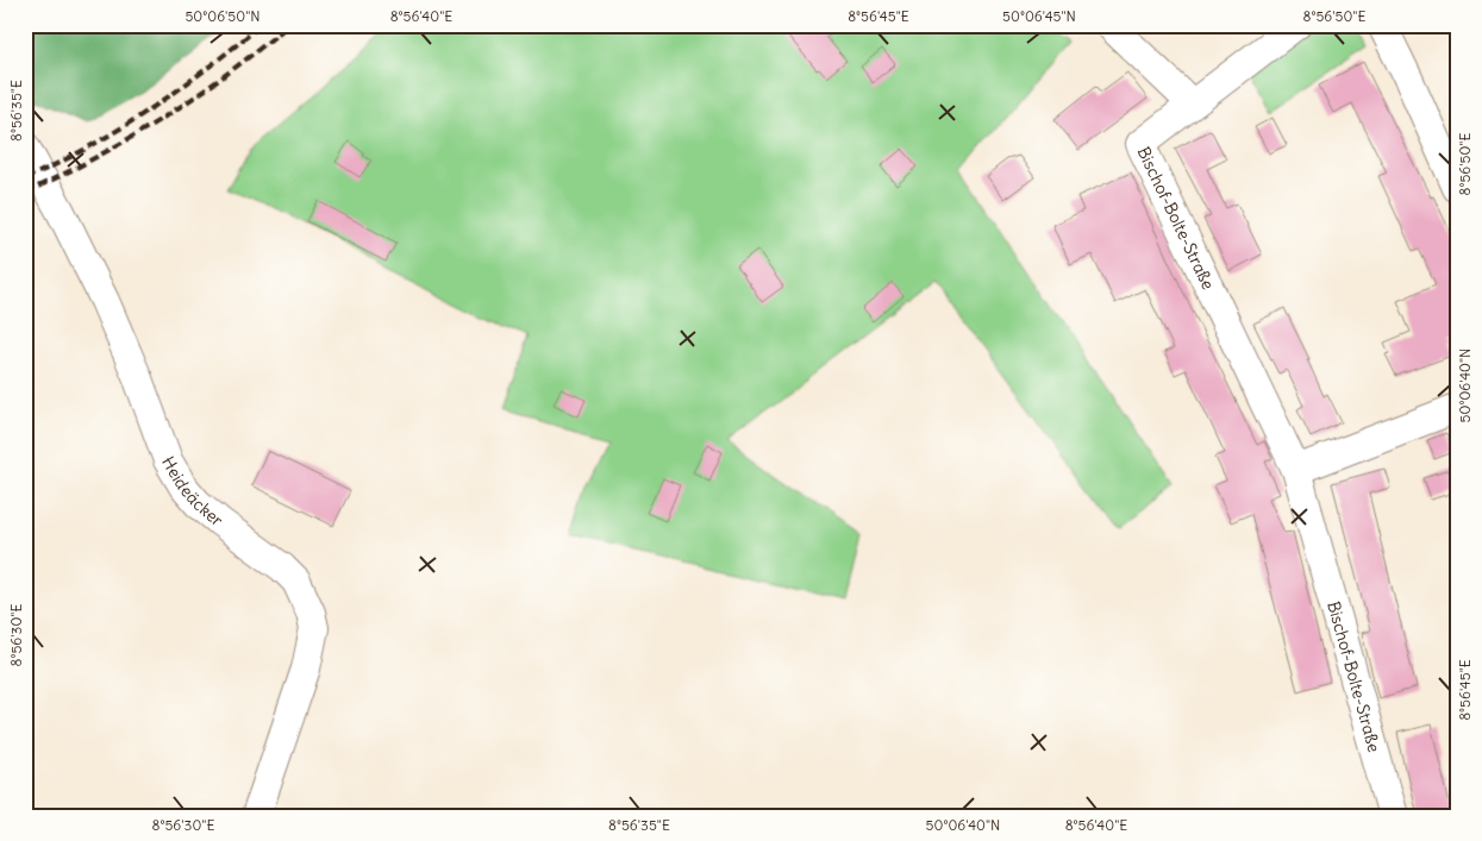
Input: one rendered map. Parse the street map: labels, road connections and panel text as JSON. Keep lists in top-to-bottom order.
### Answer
{
  "streets": {
    "street": ["Bischof-Bolte-Straße", "Heideäcker"]
  },
  "coordinates": [
    "50°06'50\"N",
    "8°56'40\"E",
    "8°56'45\"E",
    "50°06'45\"N",
    "8°56'50\"E",
    "8°56'35\"E",
    "50°06'40\"N",
    "8°56'30\"E"
  ]
}
